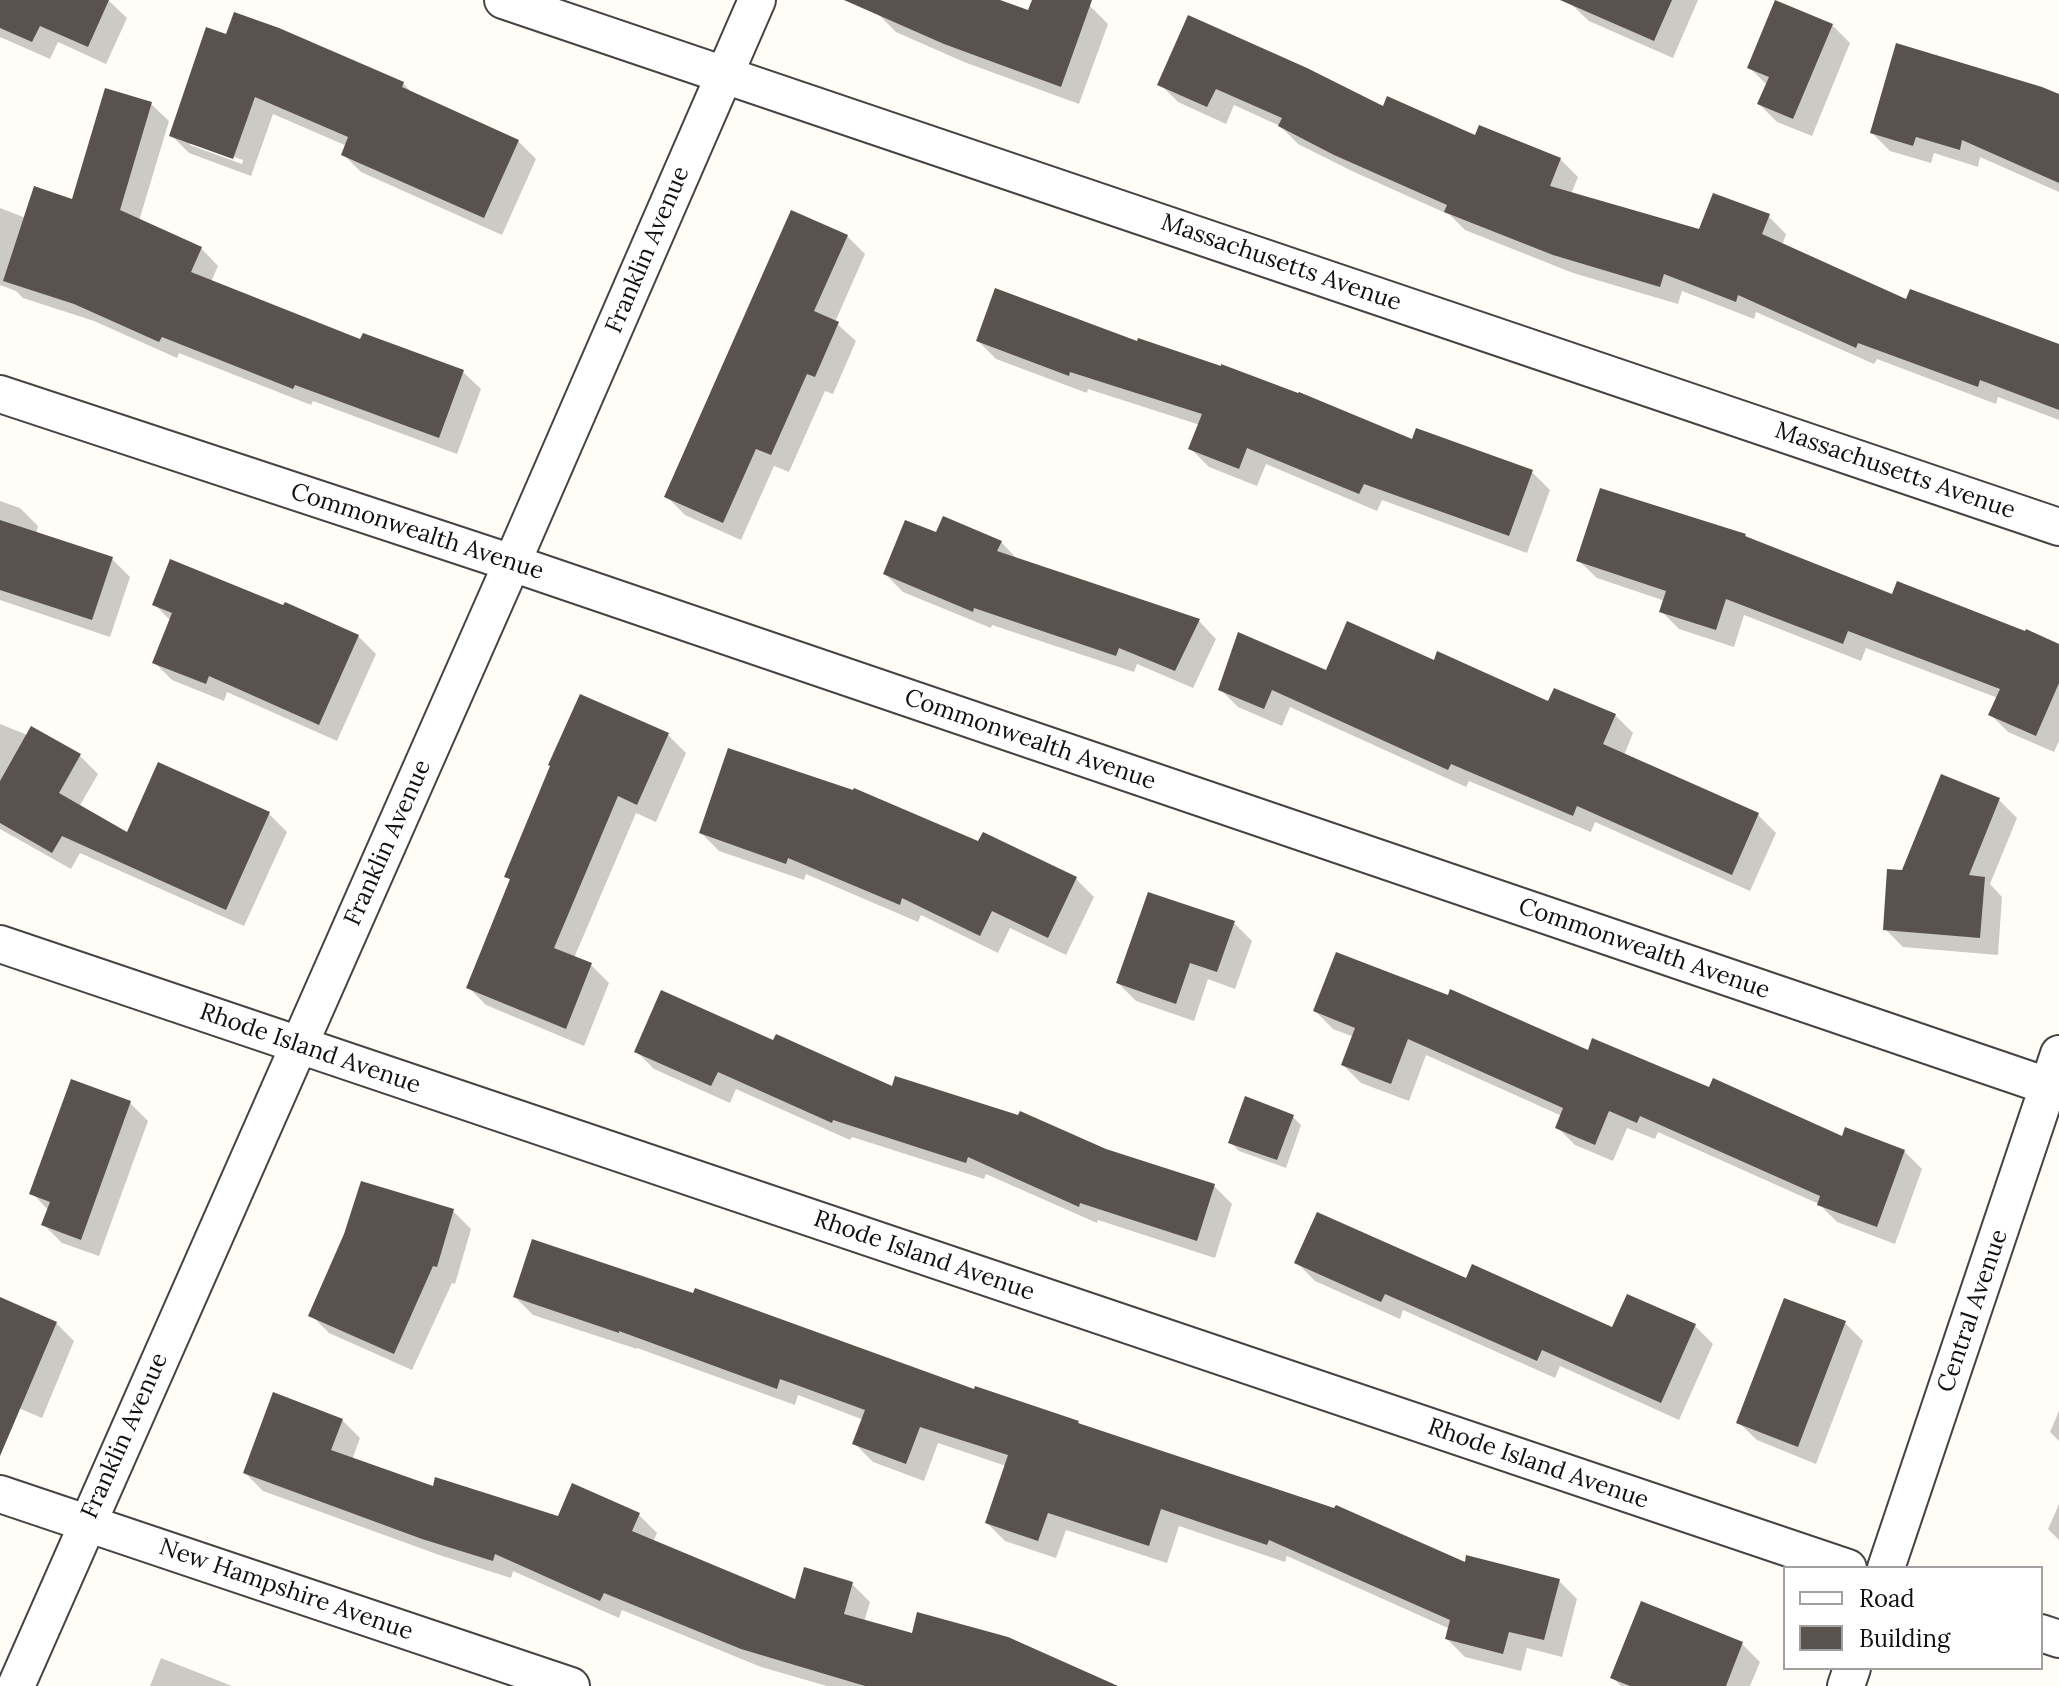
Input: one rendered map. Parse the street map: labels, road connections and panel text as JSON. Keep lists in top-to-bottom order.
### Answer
{
  "streets": {
    "street": [
      "Franklin Avenue",
      "Massachusetts Avenue",
      "Commonwealth Avenue",
      "Rhode Island Avenue",
      "Central Avenue",
      "New Hampshire Avenue"
    ]
  },
  "crossings": [
    ["Franklin Avenue", "Massachusetts Avenue"],
    ["Franklin Avenue", "Commonwealth Avenue"],
    ["Franklin Avenue", "Rhode Island Avenue"],
    ["Franklin Avenue", "New Hampshire Avenue"],
    ["Commonwealth Avenue", "Central Avenue"]
  ],
  "legend": ["Road", "Building"]
}
